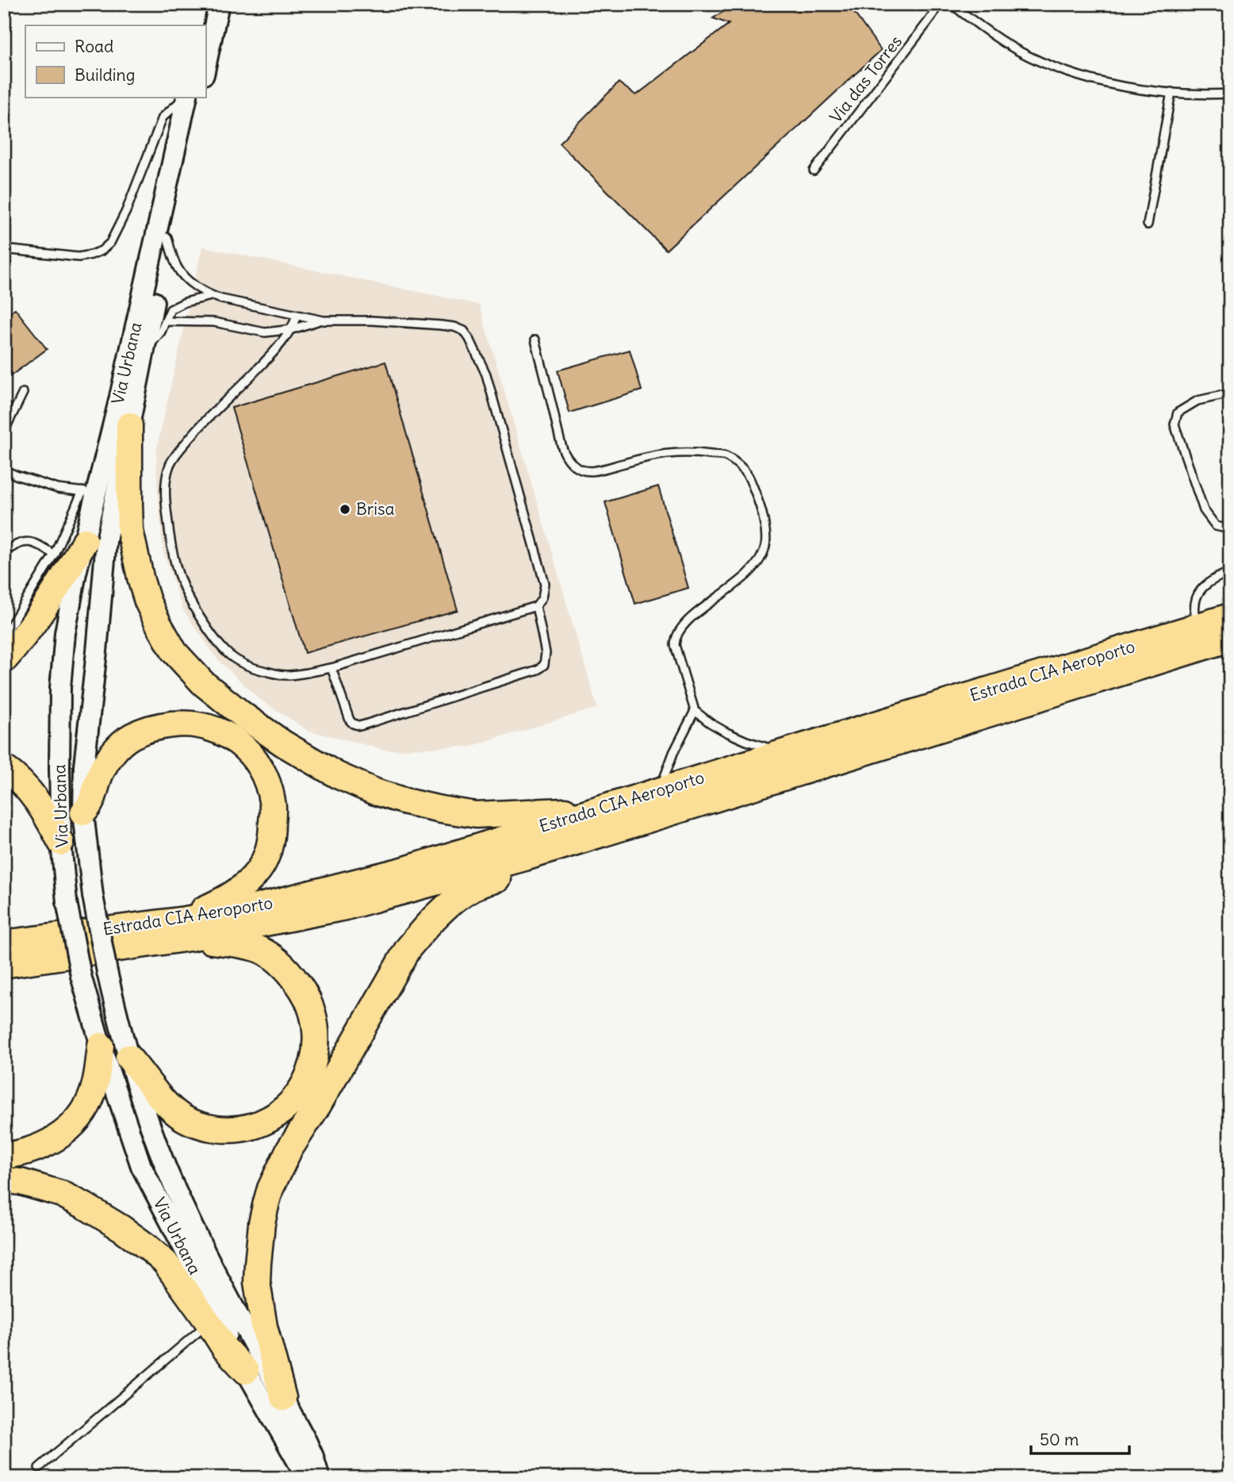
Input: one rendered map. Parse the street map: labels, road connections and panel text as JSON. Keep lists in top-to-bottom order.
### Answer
{
  "streets": {
    "highway": ["Estrada CIA Aeroporto"],
    "main road": ["Via Urbana"],
    "lane": ["Via das Torres"]
  },
  "places": ["Brisa"],
  "legend": ["Road", "Building"],
  "scale_bar": "50 m"
}
